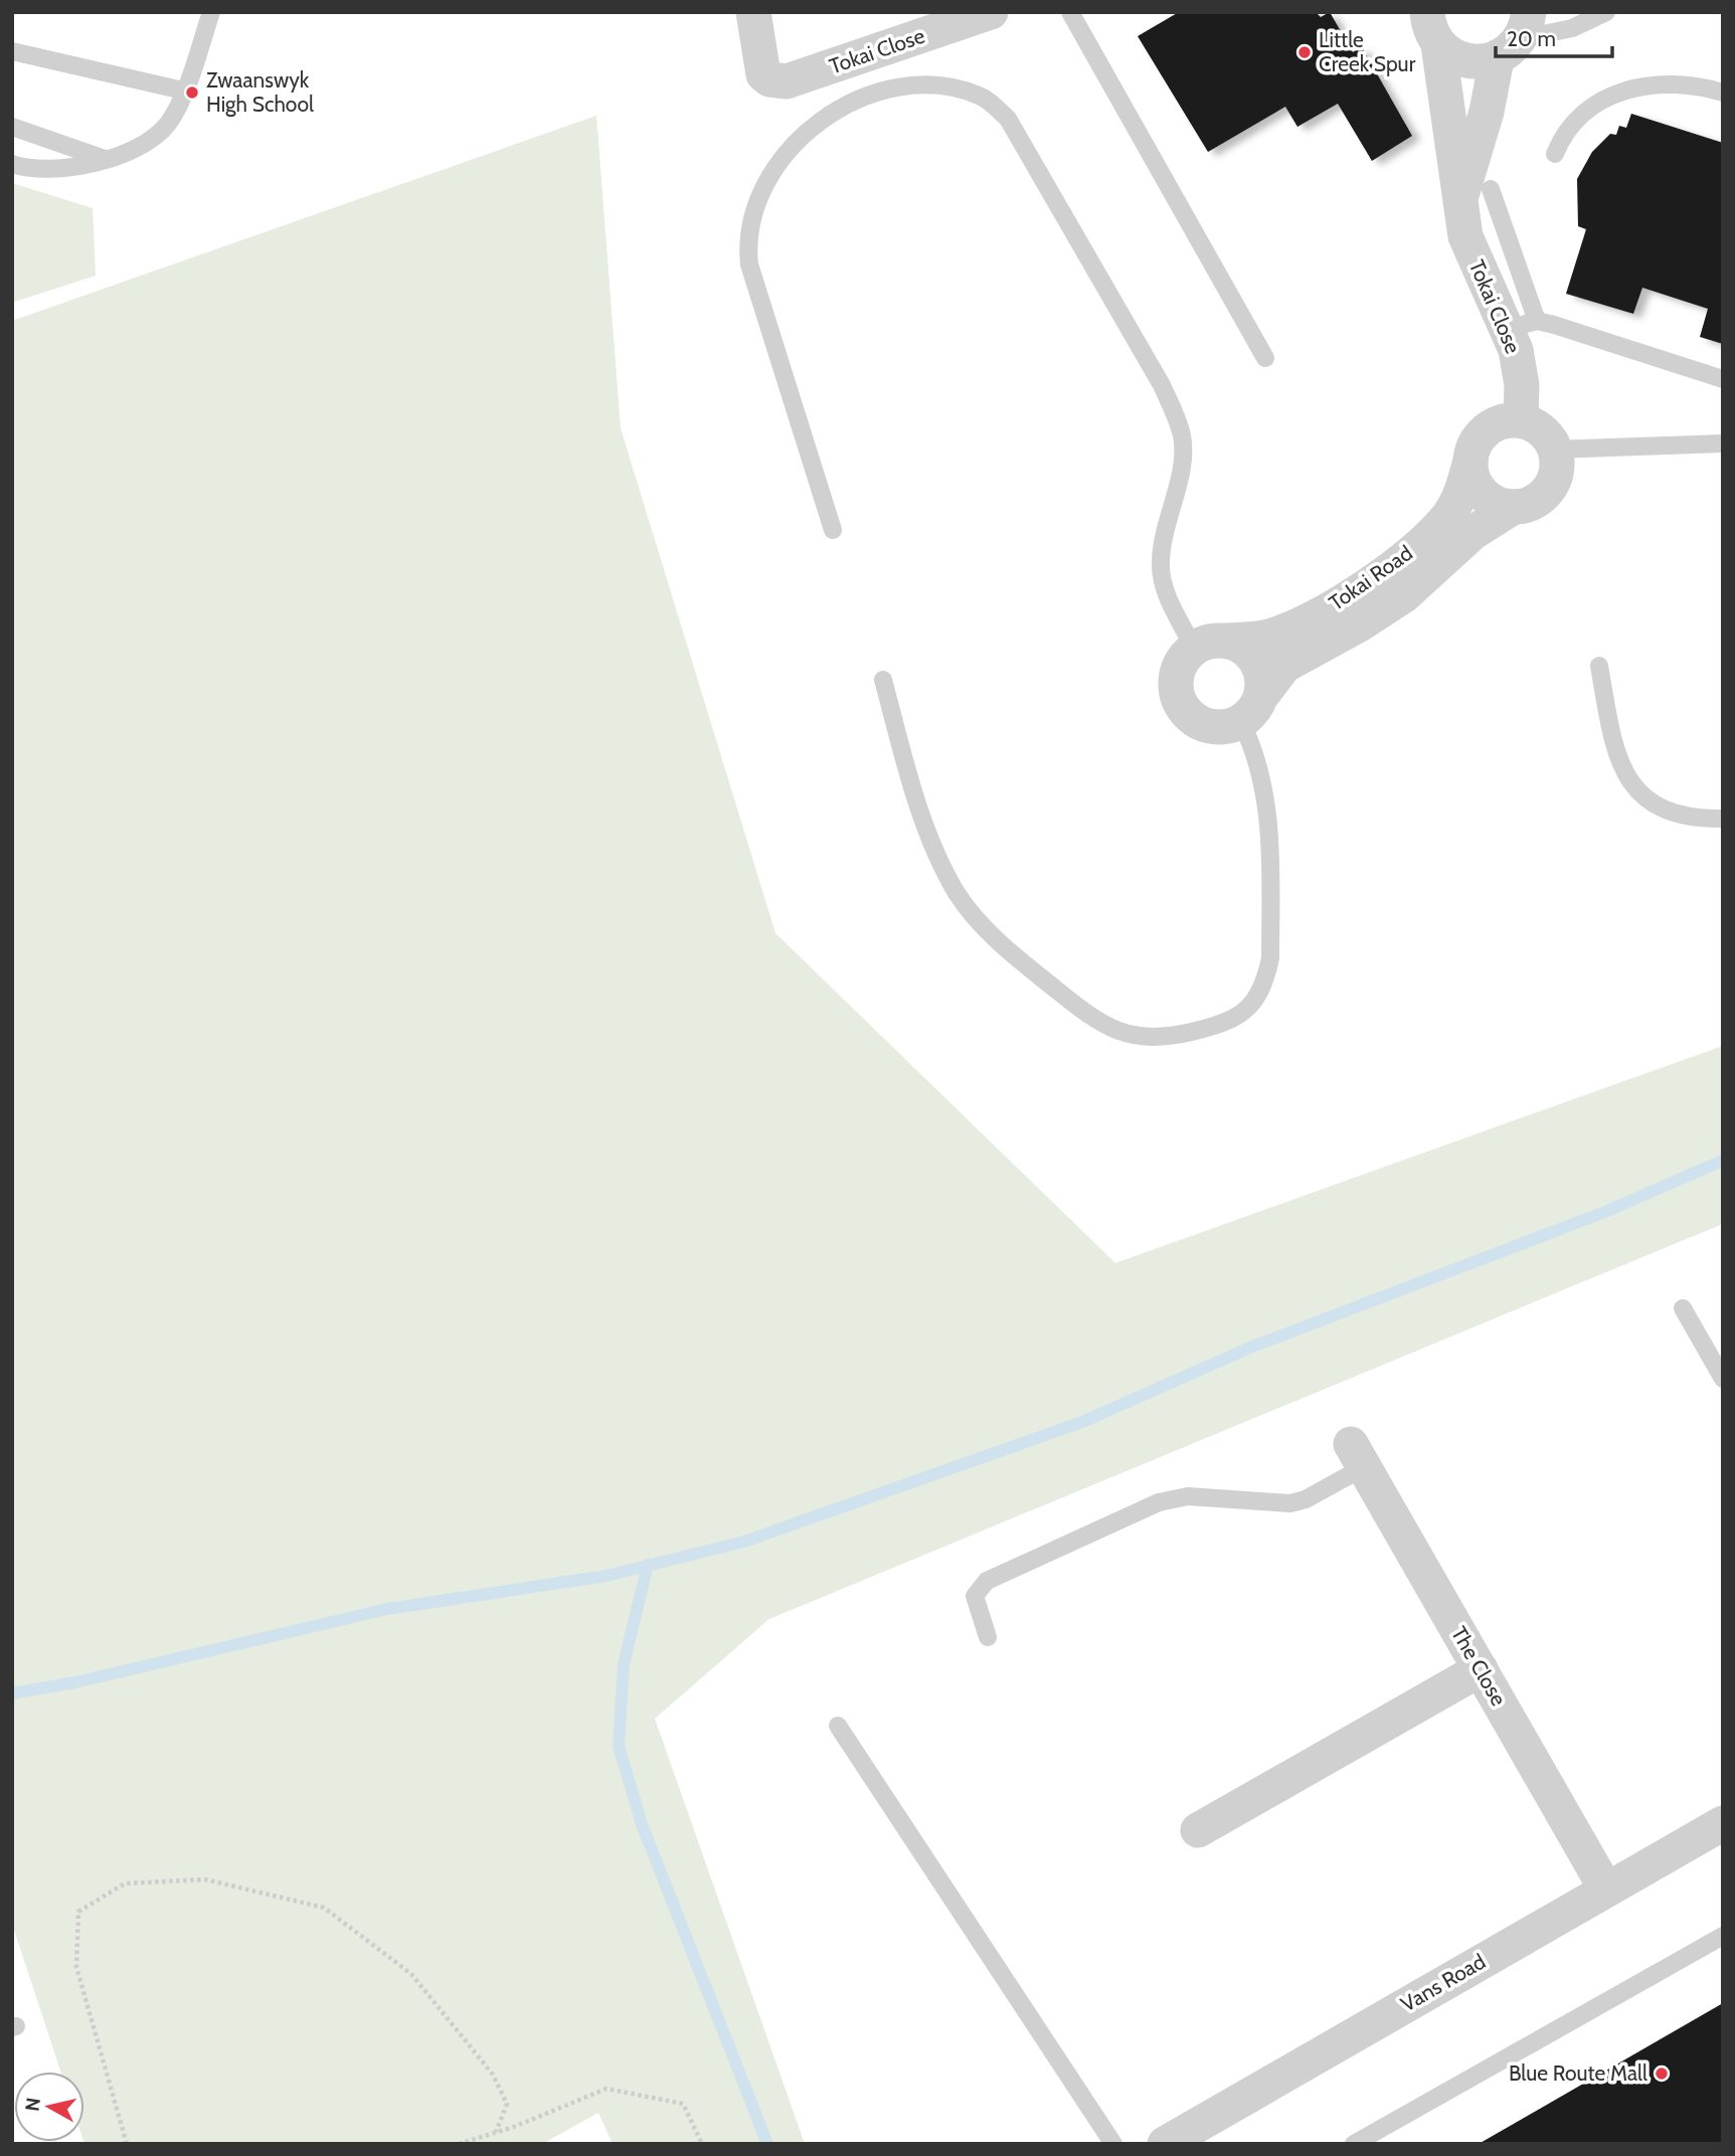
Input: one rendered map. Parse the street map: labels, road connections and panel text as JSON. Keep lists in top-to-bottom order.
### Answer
{
  "streets": {
    "street": [
      "Tokai Close",
      "Tokai Road",
      "The Close",
      "Vans Road"
    ]
  },
  "crossings": [
    ["Tokai Close", "Tokai Road"],
    ["The Close", "Vans Road"]
  ],
  "places": ["Little Creek Spur", "Zwaanswyk High School", "Blue Route Mall"],
  "scale_bar": "20 m",
  "north": "left"
}
